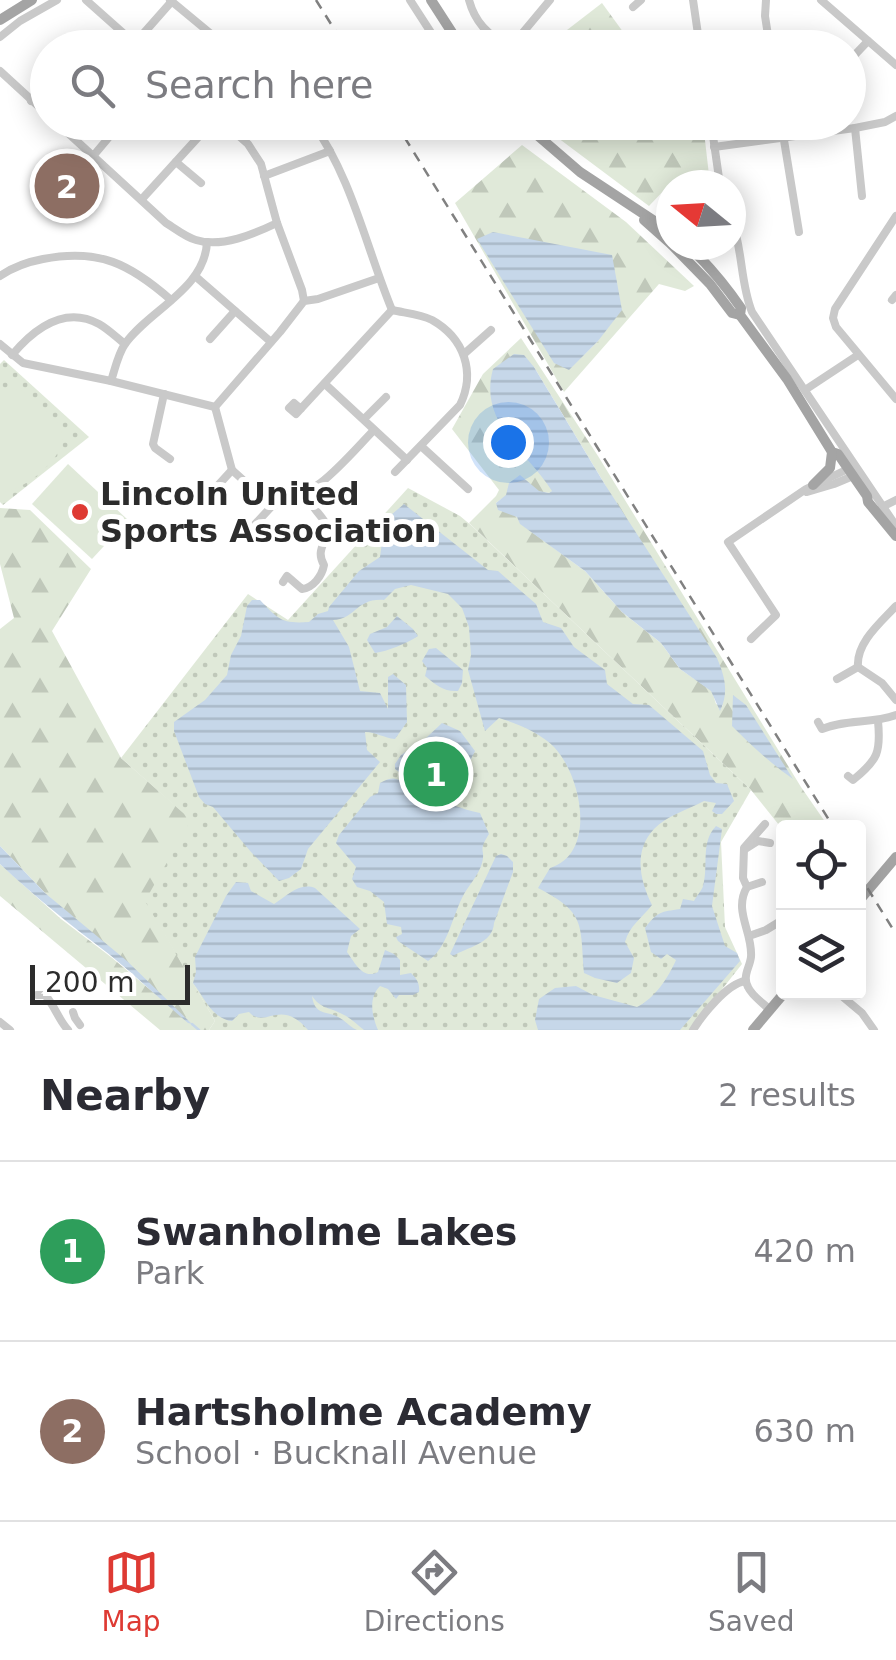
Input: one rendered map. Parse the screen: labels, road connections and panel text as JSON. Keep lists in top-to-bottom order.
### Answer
{
  "places": ["Lincoln United Sports Association"],
  "scale_bar": "200 m",
  "north": "left",
  "page": {
    "search": "Search here",
    "pins": ["2", "1"],
    "scale": "200 m",
    "heading": ["Nearby", "2 results"],
    "list": [
      {
        "mark": "1",
        "name": "Swanholme Lakes",
        "note": "Park",
        "value": "420 m"
      },
      {
        "mark": "2",
        "name": "Hartsholme Academy",
        "note": "School · Bucknall Avenue",
        "value": "630 m"
      }
    ],
    "nav": ["Map", "Directions", "Saved"]
  }
}
